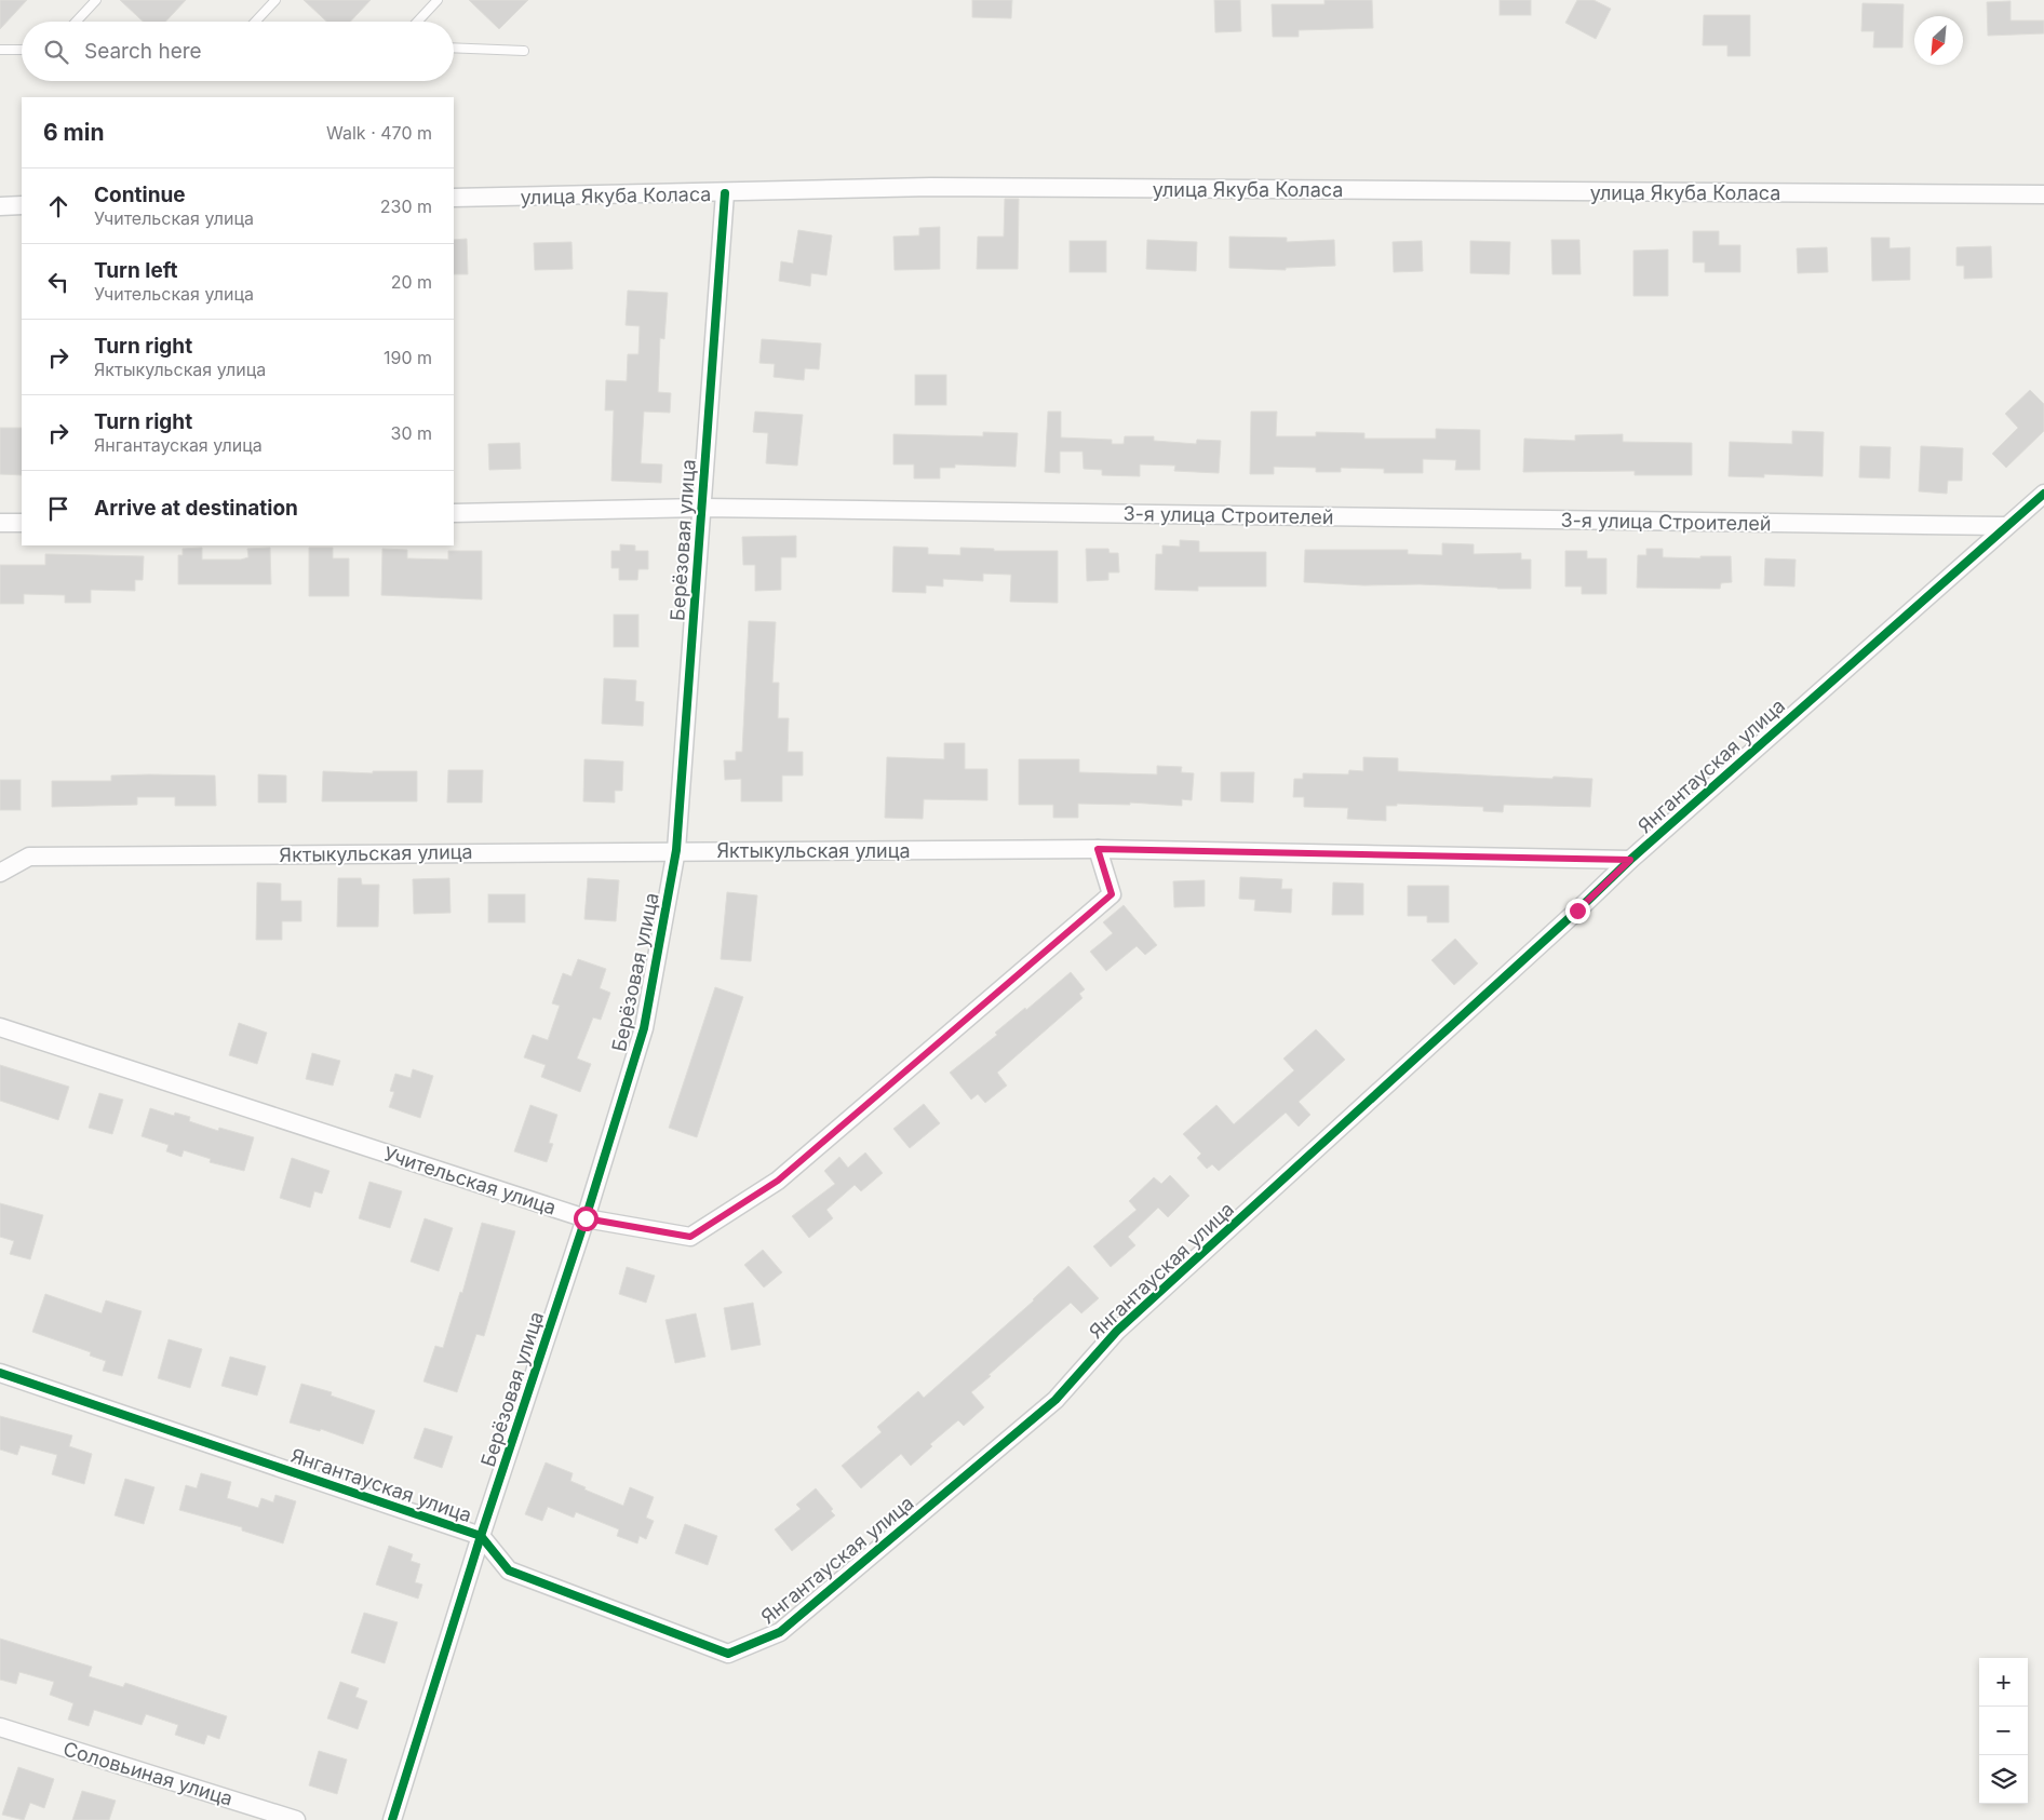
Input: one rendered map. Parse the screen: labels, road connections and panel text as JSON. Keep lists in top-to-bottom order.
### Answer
{
  "streets": {
    "street": [
      "улица Якуба Коласа",
      "3-я улица Строителей",
      "Берёзовая улица",
      "Янгантауская улица",
      "Яктыкульская улица",
      "Учительская улица",
      "Соловьиная улица"
    ]
  },
  "crossings": [
    ["улица Якуба Коласа", "Берёзовая улица"],
    ["3-я улица Строителей", "Берёзовая улица"],
    ["3-я улица Строителей", "Янгантауская улица"],
    ["Берёзовая улица", "Янгантауская улица"],
    ["Берёзовая улица", "Яктыкульская улица"],
    ["Берёзовая улица", "Учительская улица"],
    ["Янгантауская улица", "Яктыкульская улица"],
    ["Яктыкульская улица", "Учительская улица"]
  ],
  "north": "bottom left",
  "page": {
    "search": "Search here",
    "heading": ["6 min", "Walk · 470 m"],
    "list": [
      ["Continue", "Учительская улица", "230 m"],
      ["Turn left", "Учительская улица", "20 m"],
      ["Turn right", "Яктыкульская улица", "190 m"],
      ["Turn right", "Янгантауская улица", "30 m"],
      "Arrive at destination"
    ],
    "map_buttons": ["+", "−"]
  }
}
